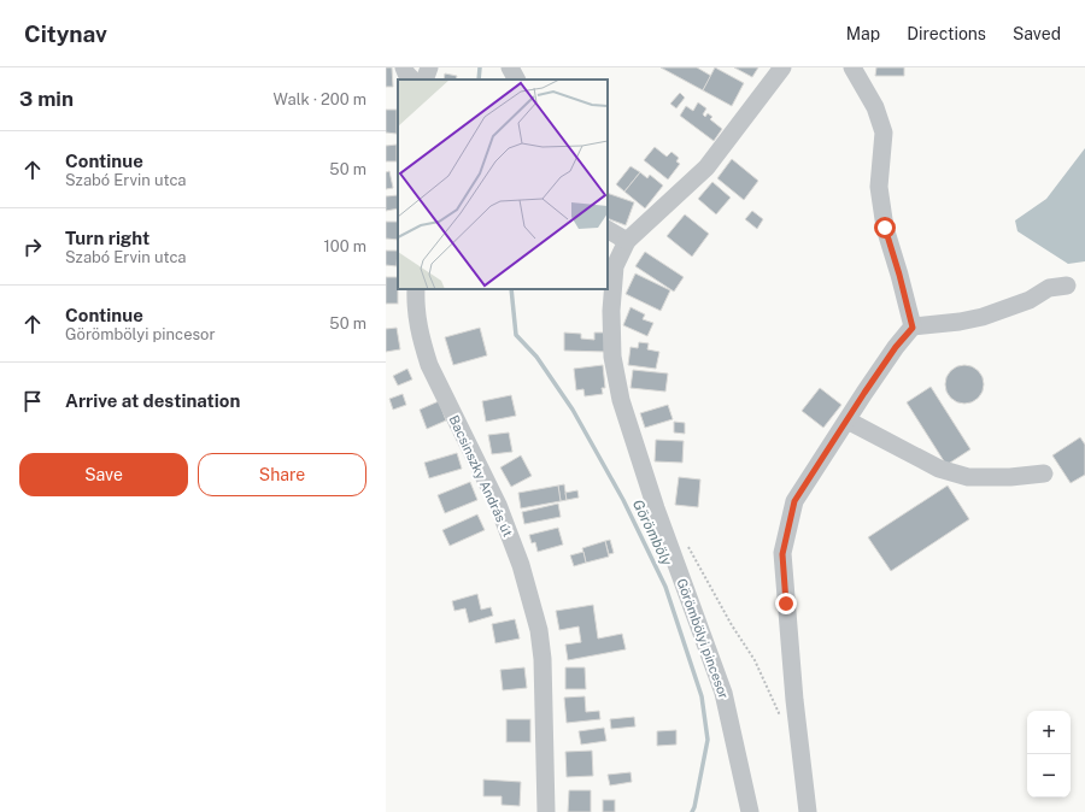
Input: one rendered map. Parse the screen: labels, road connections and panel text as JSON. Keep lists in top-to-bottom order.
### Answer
{
  "streets": {
    "street": ["Bacsinszky András út", "Görömbölyi pincesor"]
  },
  "water": ["Görömböly"],
  "page": {
    "header": "Citynav",
    "nav": ["Map", "Directions", "Saved"],
    "heading": ["3 min", "Walk · 200 m"],
    "list": [
      ["Continue", "Szabó Ervin utca", "50 m"],
      ["Turn right", "Szabó Ervin utca", "100 m"],
      ["Continue", "Görömbölyi pincesor", "50 m"],
      "Arrive at destination"
    ],
    "buttons": ["Save", "Share"],
    "map_buttons": ["+", "−"]
  }
}
